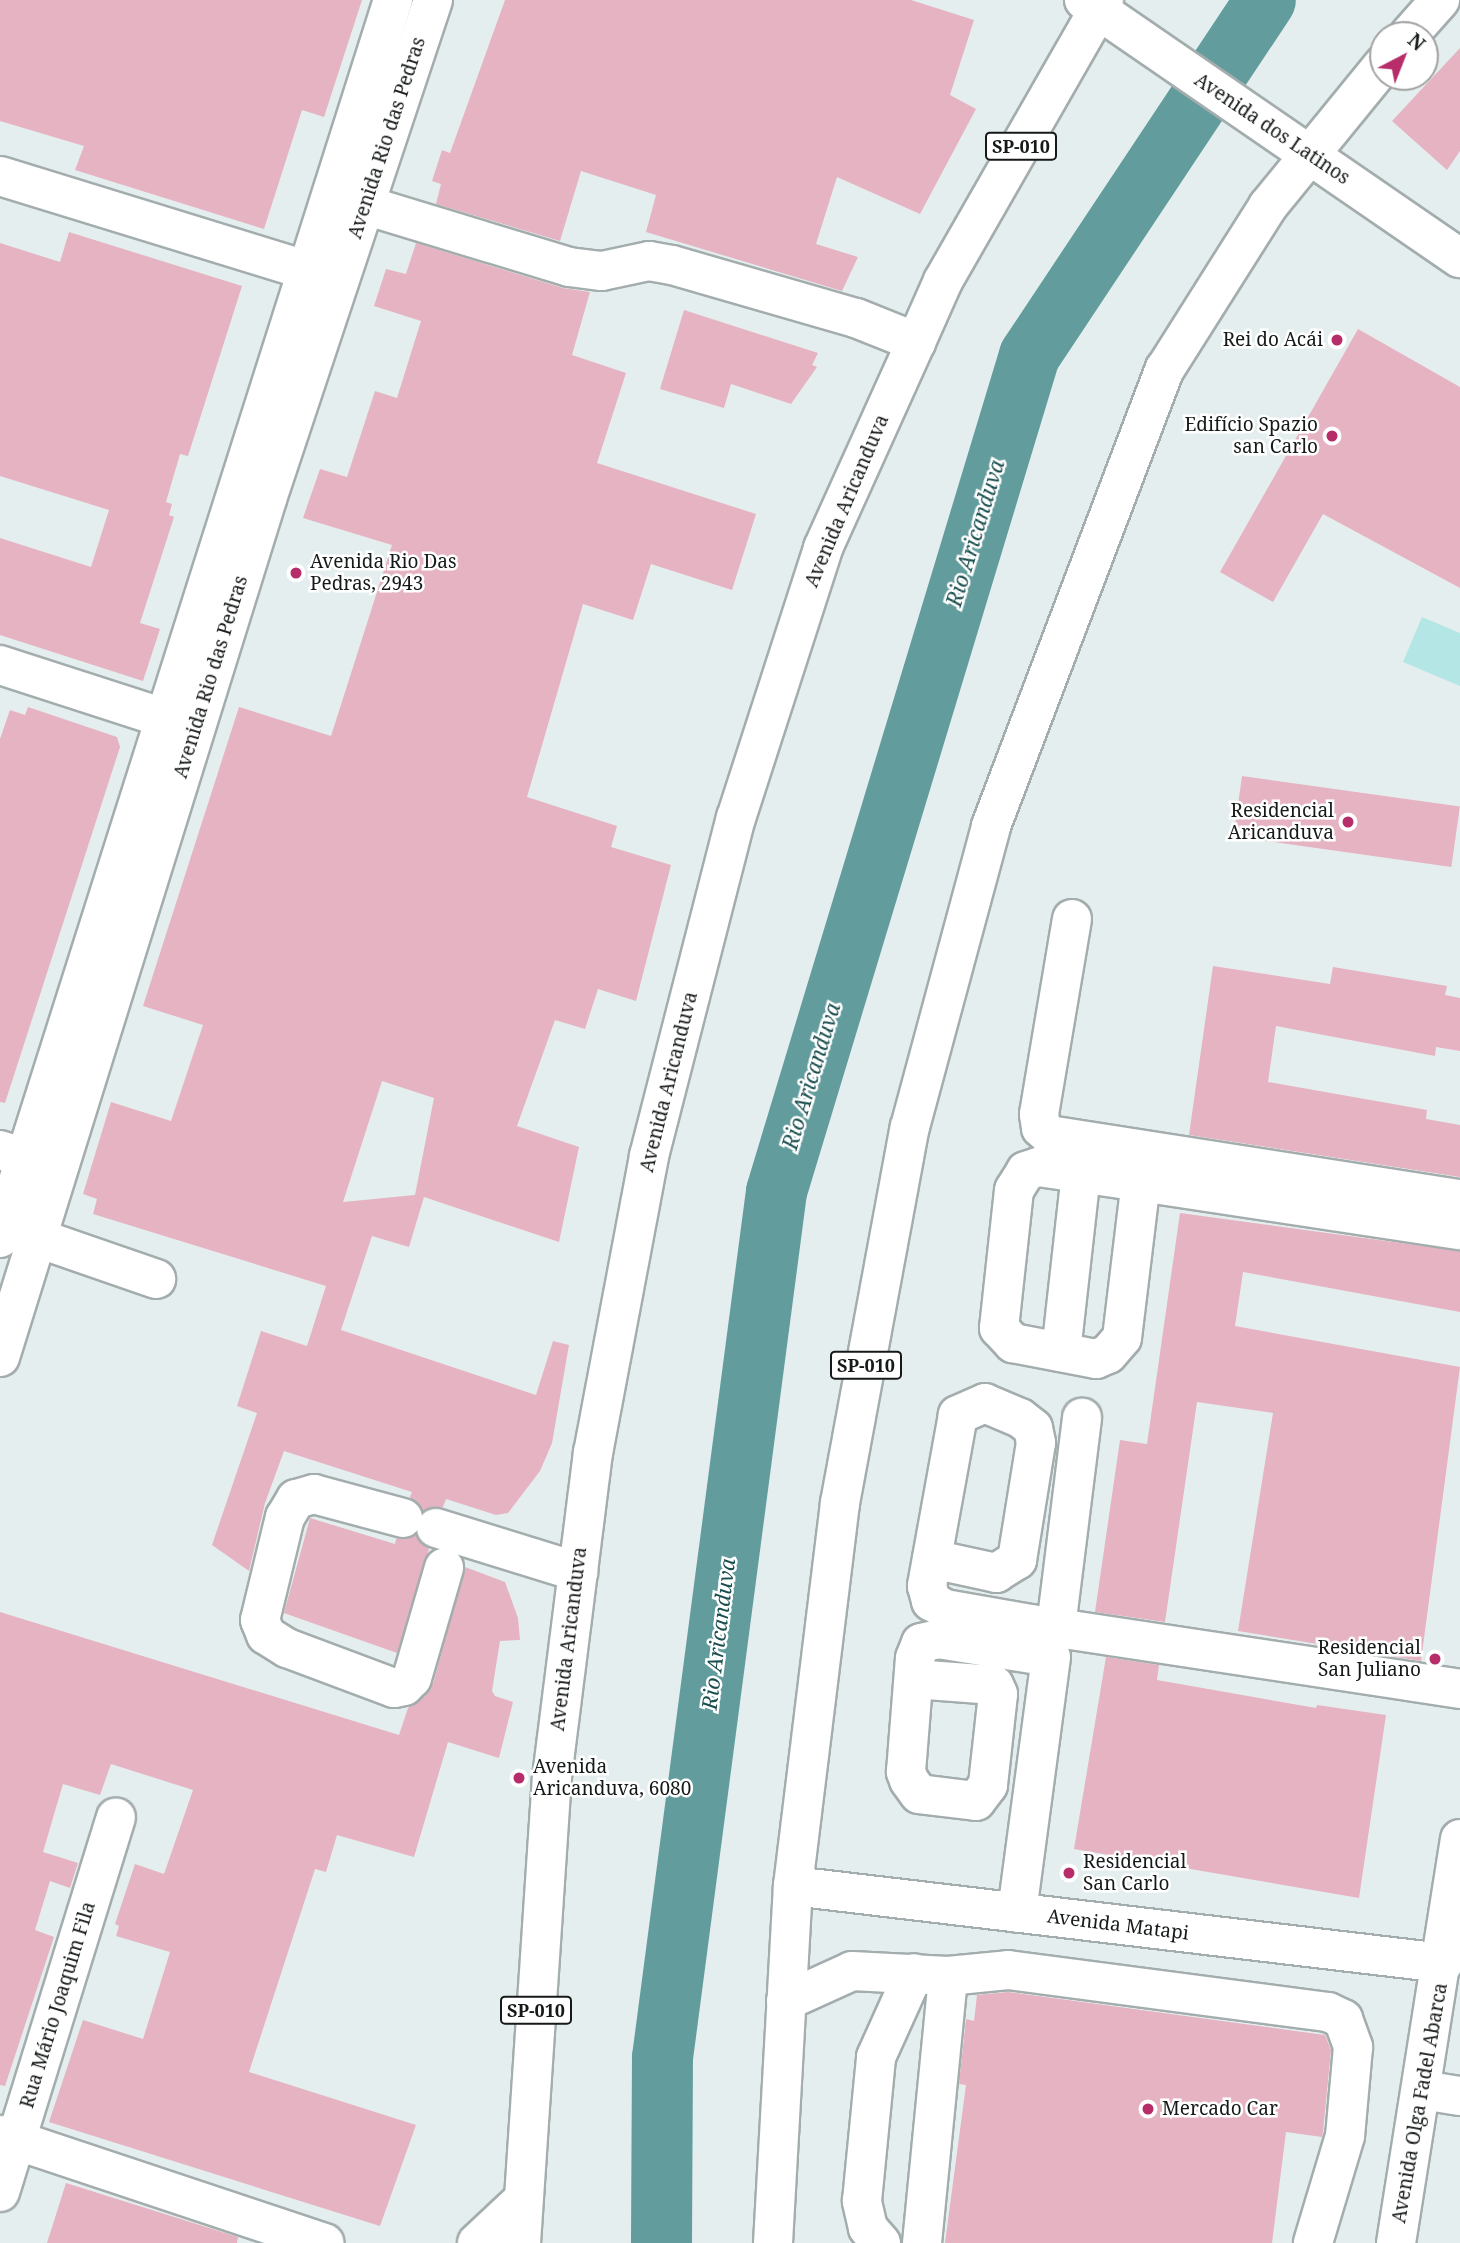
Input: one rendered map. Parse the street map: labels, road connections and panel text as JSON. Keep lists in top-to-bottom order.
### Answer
{
  "streets": {
    "main road": [
      "Avenida dos Latinos",
      "Avenida Rio das Pedras",
      "SP-010",
      "Avenida Aricanduva",
      "Avenida Matapi",
      "Rua Mário Joaquim Fila",
      "Avenida Olga Fadel Abarca"
    ]
  },
  "crossings": [
    ["Avenida dos Latinos", "SP-010"],
    ["Avenida dos Latinos", "Avenida Aricanduva"],
    ["SP-010", "Avenida Matapi"],
    ["Avenida Matapi", "Avenida Olga Fadel Abarca"]
  ],
  "water": ["Rio Aricanduva"],
  "places": [
    "Rei do Acái",
    "Edifício Spazio san Carlo",
    "Avenida Rio Das Pedras, 2943",
    "Residencial Aricanduva",
    "Residencial San Juliano",
    "Avenida Aricanduva, 6080",
    "Residencial San Carlo",
    "Mercado Car"
  ],
  "north": "top right"
}
